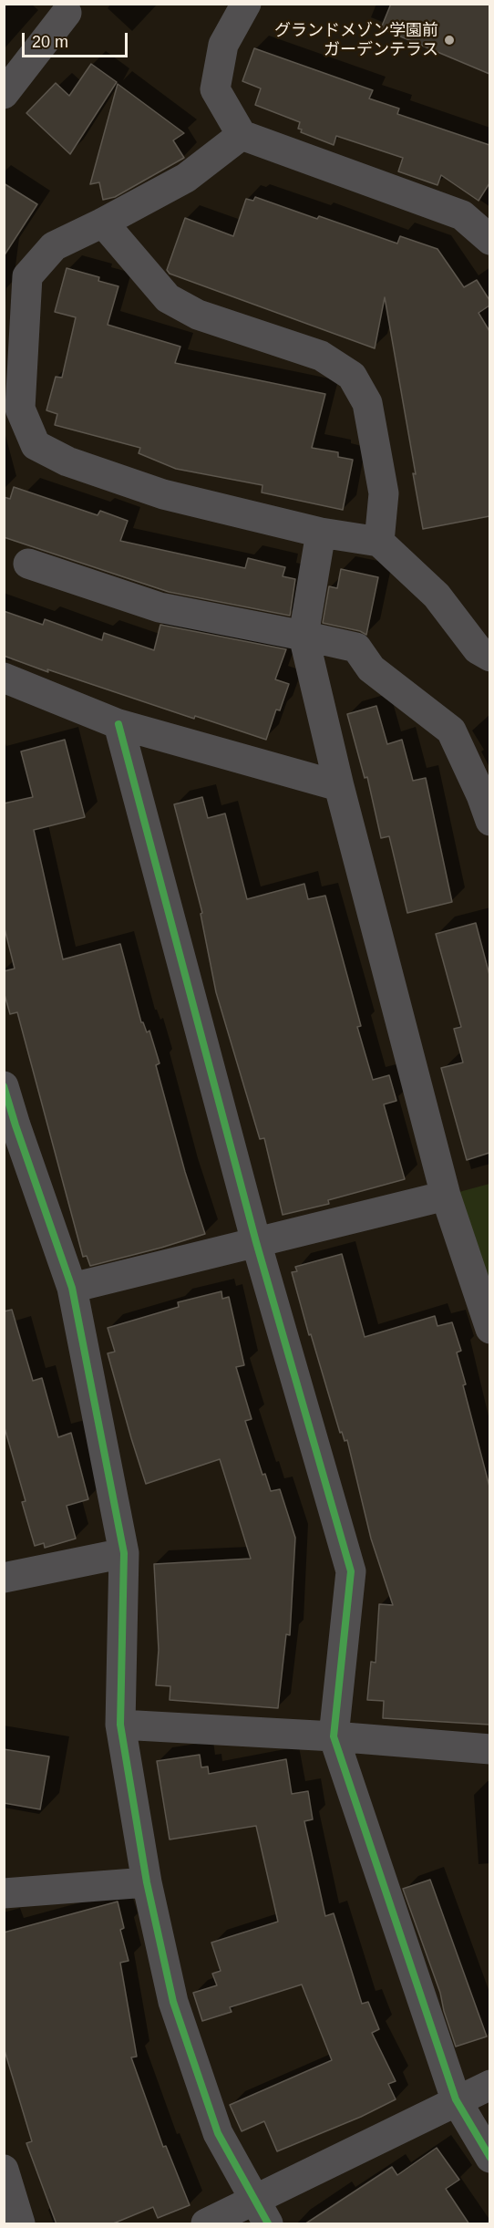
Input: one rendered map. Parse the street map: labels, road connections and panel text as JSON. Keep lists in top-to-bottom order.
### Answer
{
  "places": ["グランドメゾン学園前 ガーデンテラス"],
  "scale_bar": "20 m"
}
